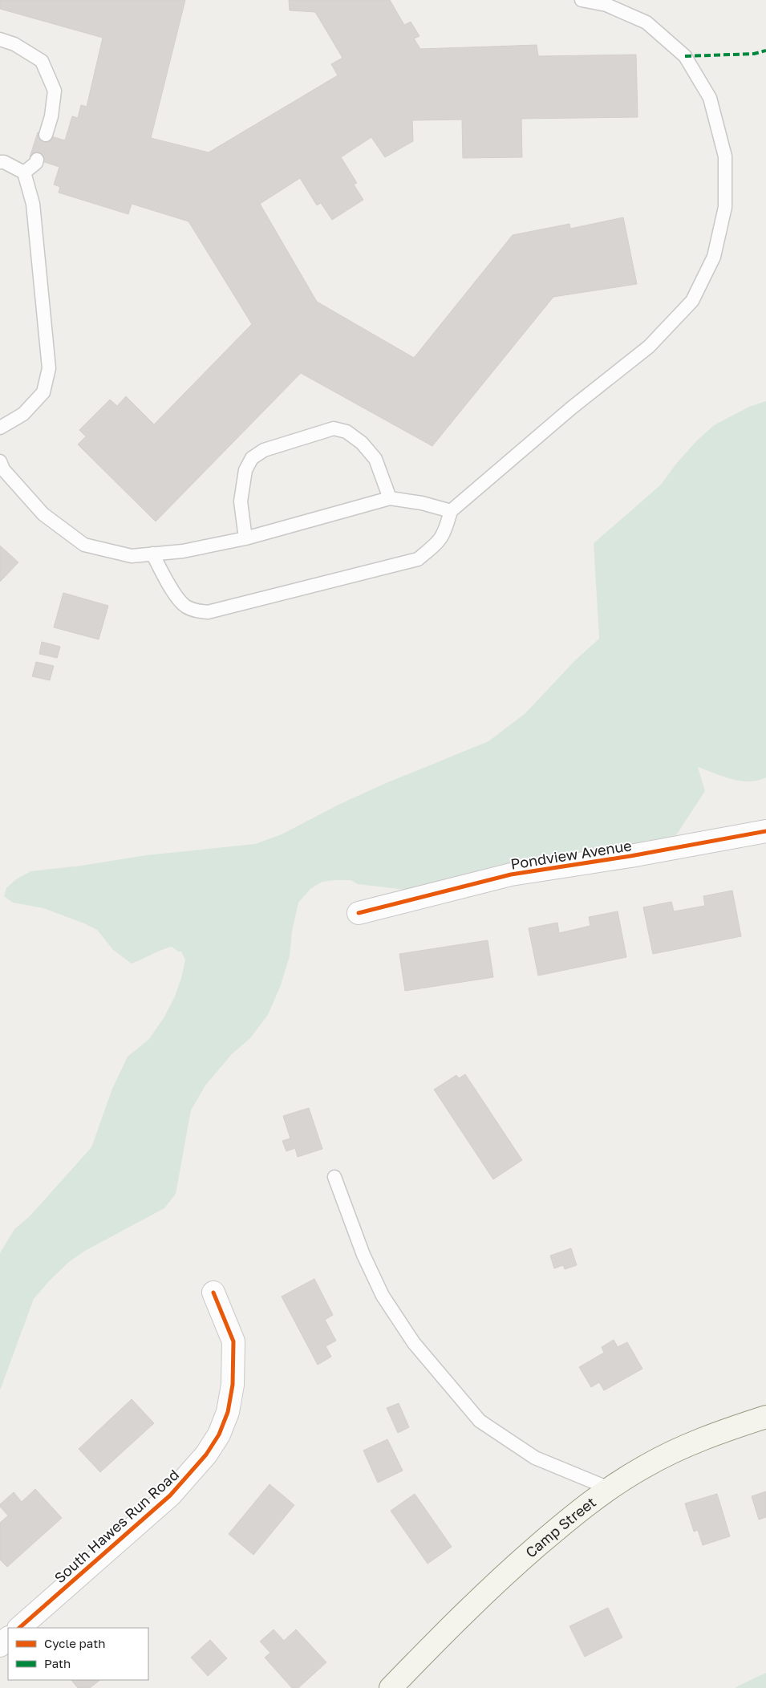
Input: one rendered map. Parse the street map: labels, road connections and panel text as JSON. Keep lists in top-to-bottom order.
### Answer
{
  "streets": {
    "main road": ["Camp Street"],
    "street": ["Pondview Avenue", "South Hawes Run Road"]
  },
  "legend": ["Cycle path", "Path"]
}
